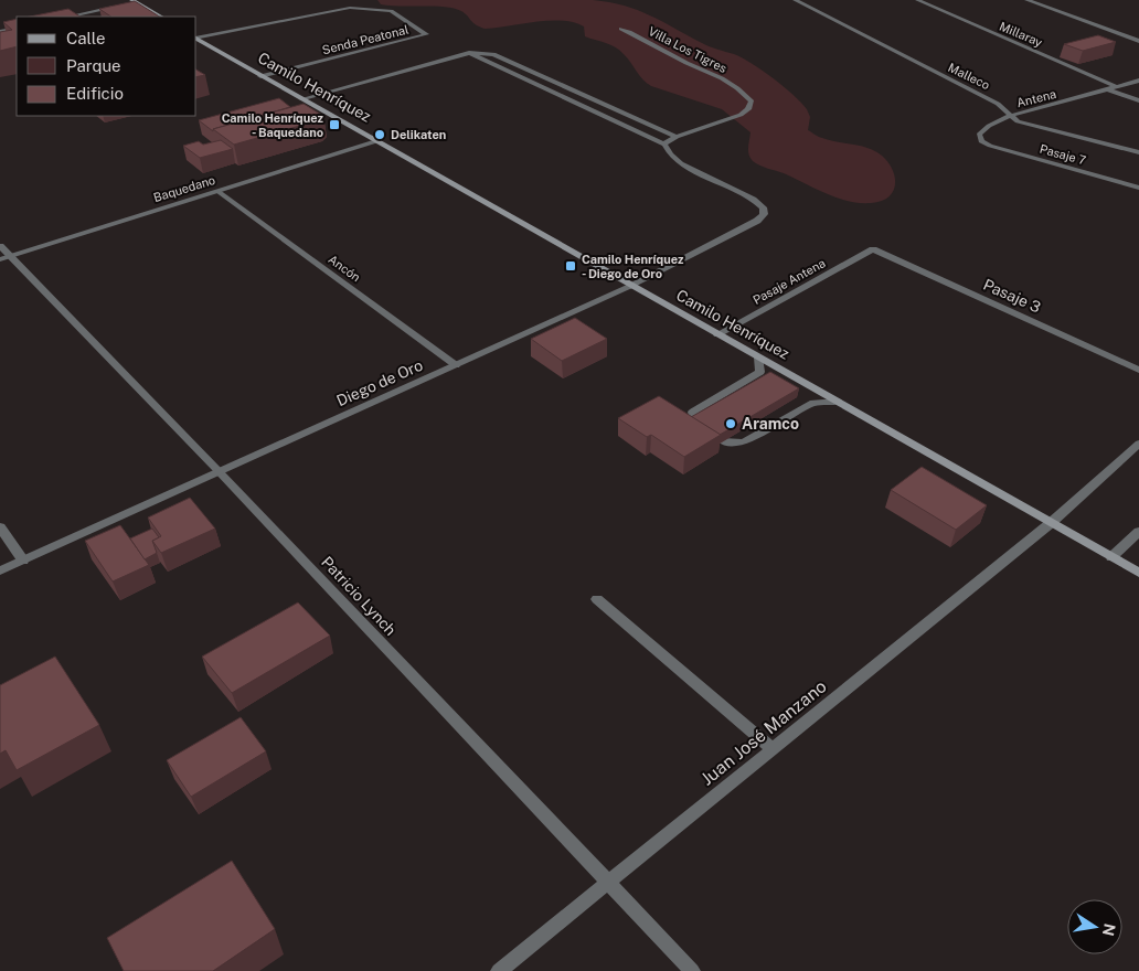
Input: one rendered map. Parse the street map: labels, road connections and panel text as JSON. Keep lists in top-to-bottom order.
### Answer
{
  "streets": {
    "main road": ["Camilo Henríquez"],
    "street": [
      "Millaray",
      "Senda Peatonal",
      "Villa Los Tigres",
      "Malleco",
      "Antena",
      "Pasaje 7",
      "Baquedano",
      "Ancón",
      "Pasaje Antena",
      "Pasaje 3",
      "Diego de Oro",
      "Patricio Lynch",
      "Juan José Manzano"
    ]
  },
  "crossings": [
    ["Millaray", "Antena"],
    ["Senda Peatonal", "Camilo Henríquez"],
    ["Villa Los Tigres", "Diego de Oro"],
    ["Malleco", "Antena"],
    ["Camilo Henríquez", "Baquedano"],
    ["Camilo Henríquez", "Pasaje Antena"],
    ["Camilo Henríquez", "Diego de Oro"],
    ["Camilo Henríquez", "Juan José Manzano"],
    ["Antena", "Pasaje 7"],
    ["Baquedano", "Ancón"],
    ["Baquedano", "Patricio Lynch"],
    ["Ancón", "Diego de Oro"],
    ["Pasaje Antena", "Pasaje 3"],
    ["Diego de Oro", "Patricio Lynch"],
    ["Patricio Lynch", "Juan José Manzano"]
  ],
  "places": {
    "transit": ["Camilo Henríquez - Baquedano", "Camilo Henríquez - Diego de Oro"],
    "other": ["Delikaten", "Aramco"]
  },
  "legend": ["Calle", "Parque", "Edificio"],
  "north": "right"
}
